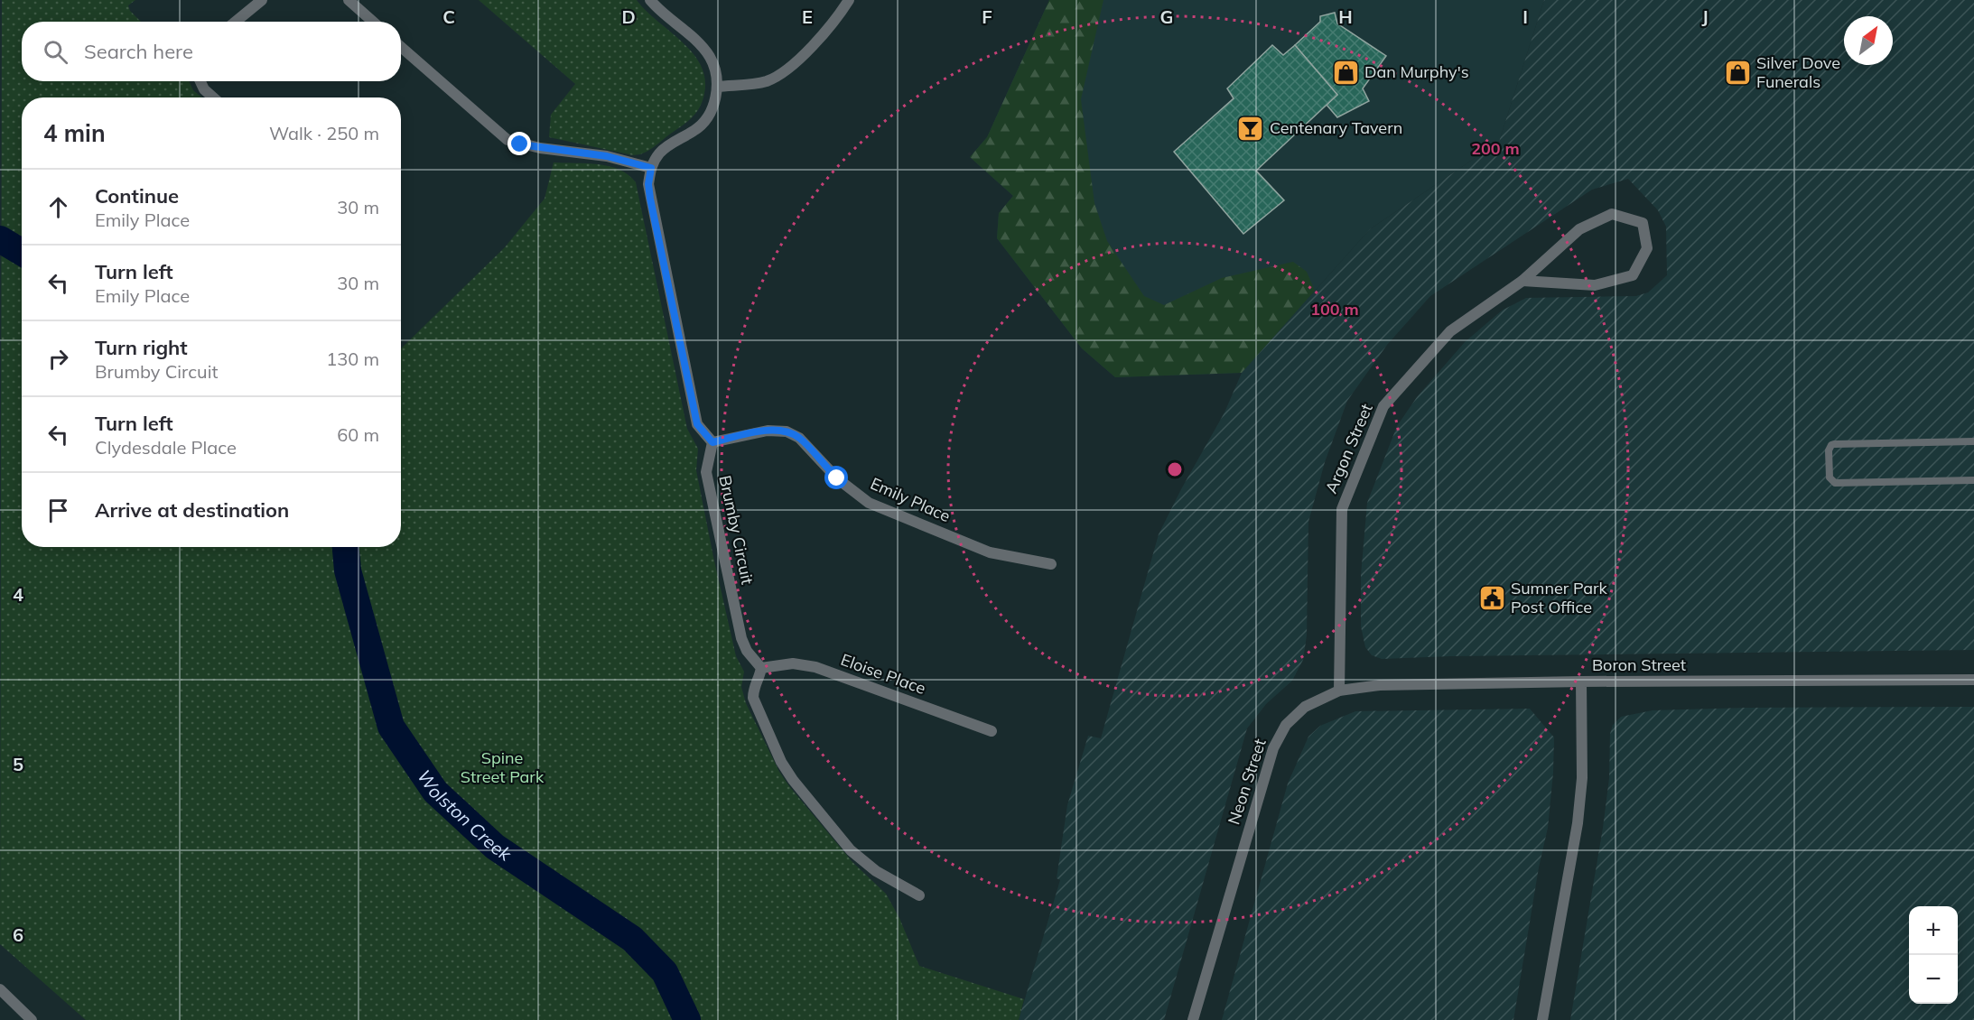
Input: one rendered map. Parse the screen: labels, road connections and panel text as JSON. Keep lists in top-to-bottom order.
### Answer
{
  "streets": {
    "street": [
      "Argon Street",
      "Emily Place",
      "Brumby Circuit",
      "Boron Street",
      "Eloise Place",
      "Neon Street"
    ]
  },
  "crossings": [
    ["Argon Street", "Neon Street"],
    ["Emily Place", "Brumby Circuit"],
    ["Brumby Circuit", "Eloise Place"],
    ["Boron Street", "Neon Street"]
  ],
  "water": ["Wolston Creek"],
  "parks": ["Spine Street Park"],
  "places": {
    "shop": ["Dan Murphy's", "Silver Dove Funerals"],
    "bar": ["Centenary Tavern"],
    "public building": ["Sumner Park Post Office"]
  },
  "north": "top right",
  "page": {
    "search": "Search here",
    "heading": ["4 min", "Walk · 250 m"],
    "list": [
      ["Continue", "Emily Place", "30 m"],
      ["Turn left", "Emily Place", "30 m"],
      ["Turn right", "Brumby Circuit", "130 m"],
      ["Turn left", "Clydesdale Place", "60 m"],
      "Arrive at destination"
    ],
    "map_buttons": ["+", "−"]
  },
  "grid": {
    "columns": [
      "C",
      "D",
      "E",
      "F",
      "G",
      "H",
      "I",
      "J"
    ],
    "rows": ["4", "5", "6"]
  },
  "rings": ["200 m", "100 m"]
}
